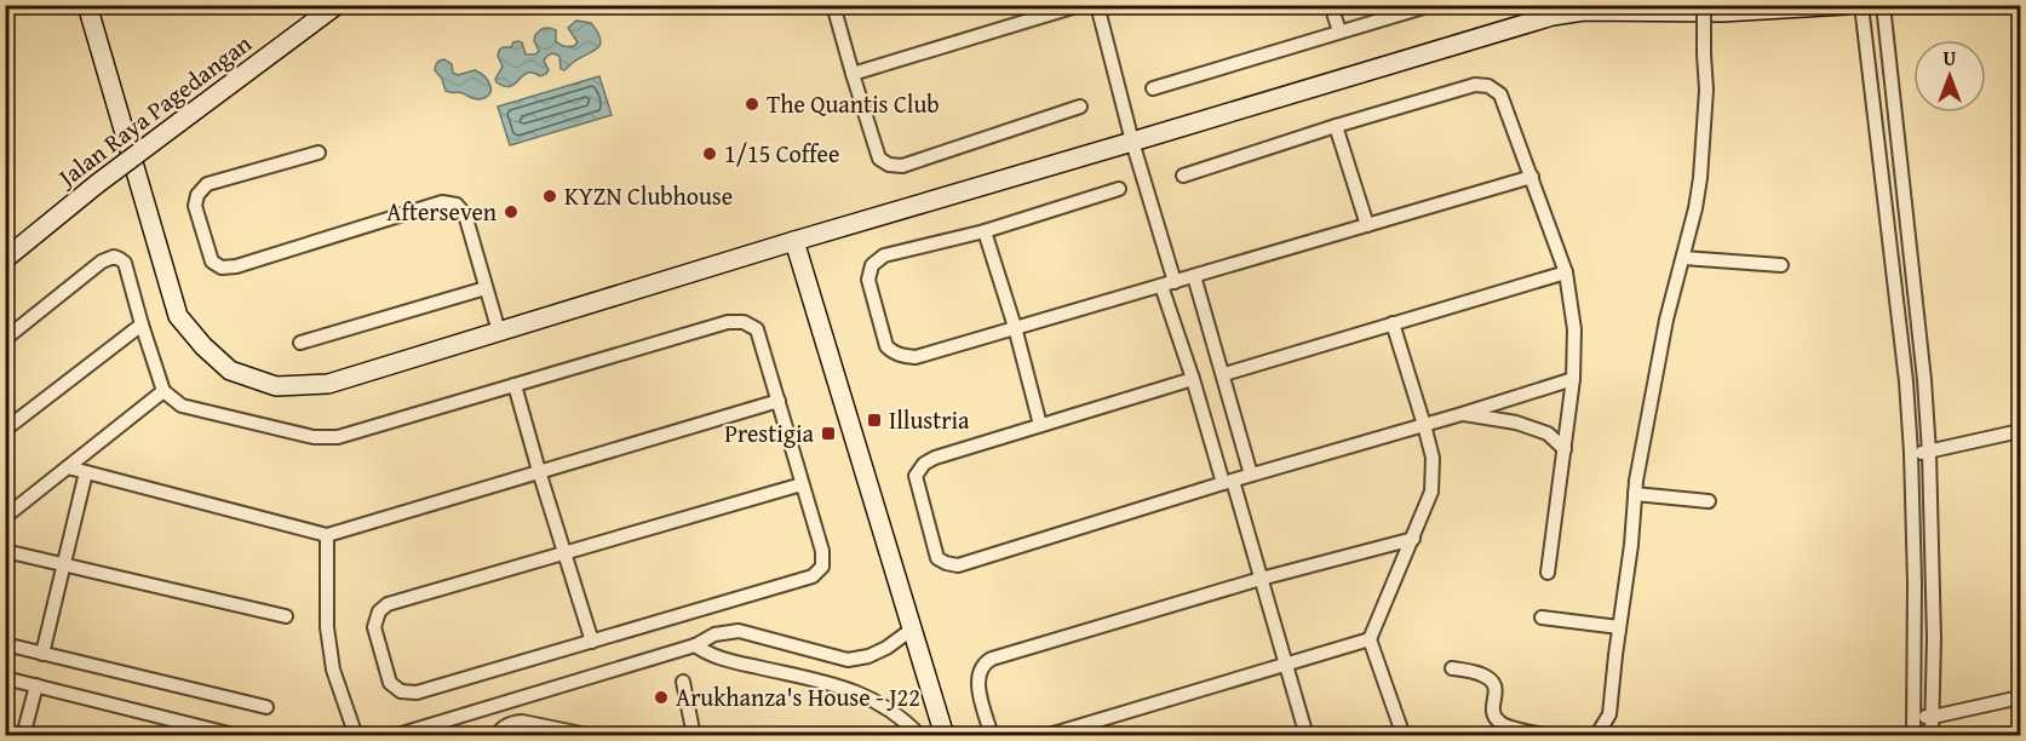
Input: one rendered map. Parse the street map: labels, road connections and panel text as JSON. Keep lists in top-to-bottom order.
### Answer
{
  "streets": {
    "street": ["Jalan Raya Pagedangan"]
  },
  "places": {
    "other": [
      "The Quantis Club",
      "1/15 Coffee",
      "KYZN Clubhouse",
      "Afterseven",
      "Arukhanza's House - J22"
    ],
    "transit": ["Illustria", "Prestigia"]
  },
  "north": "top"
}
